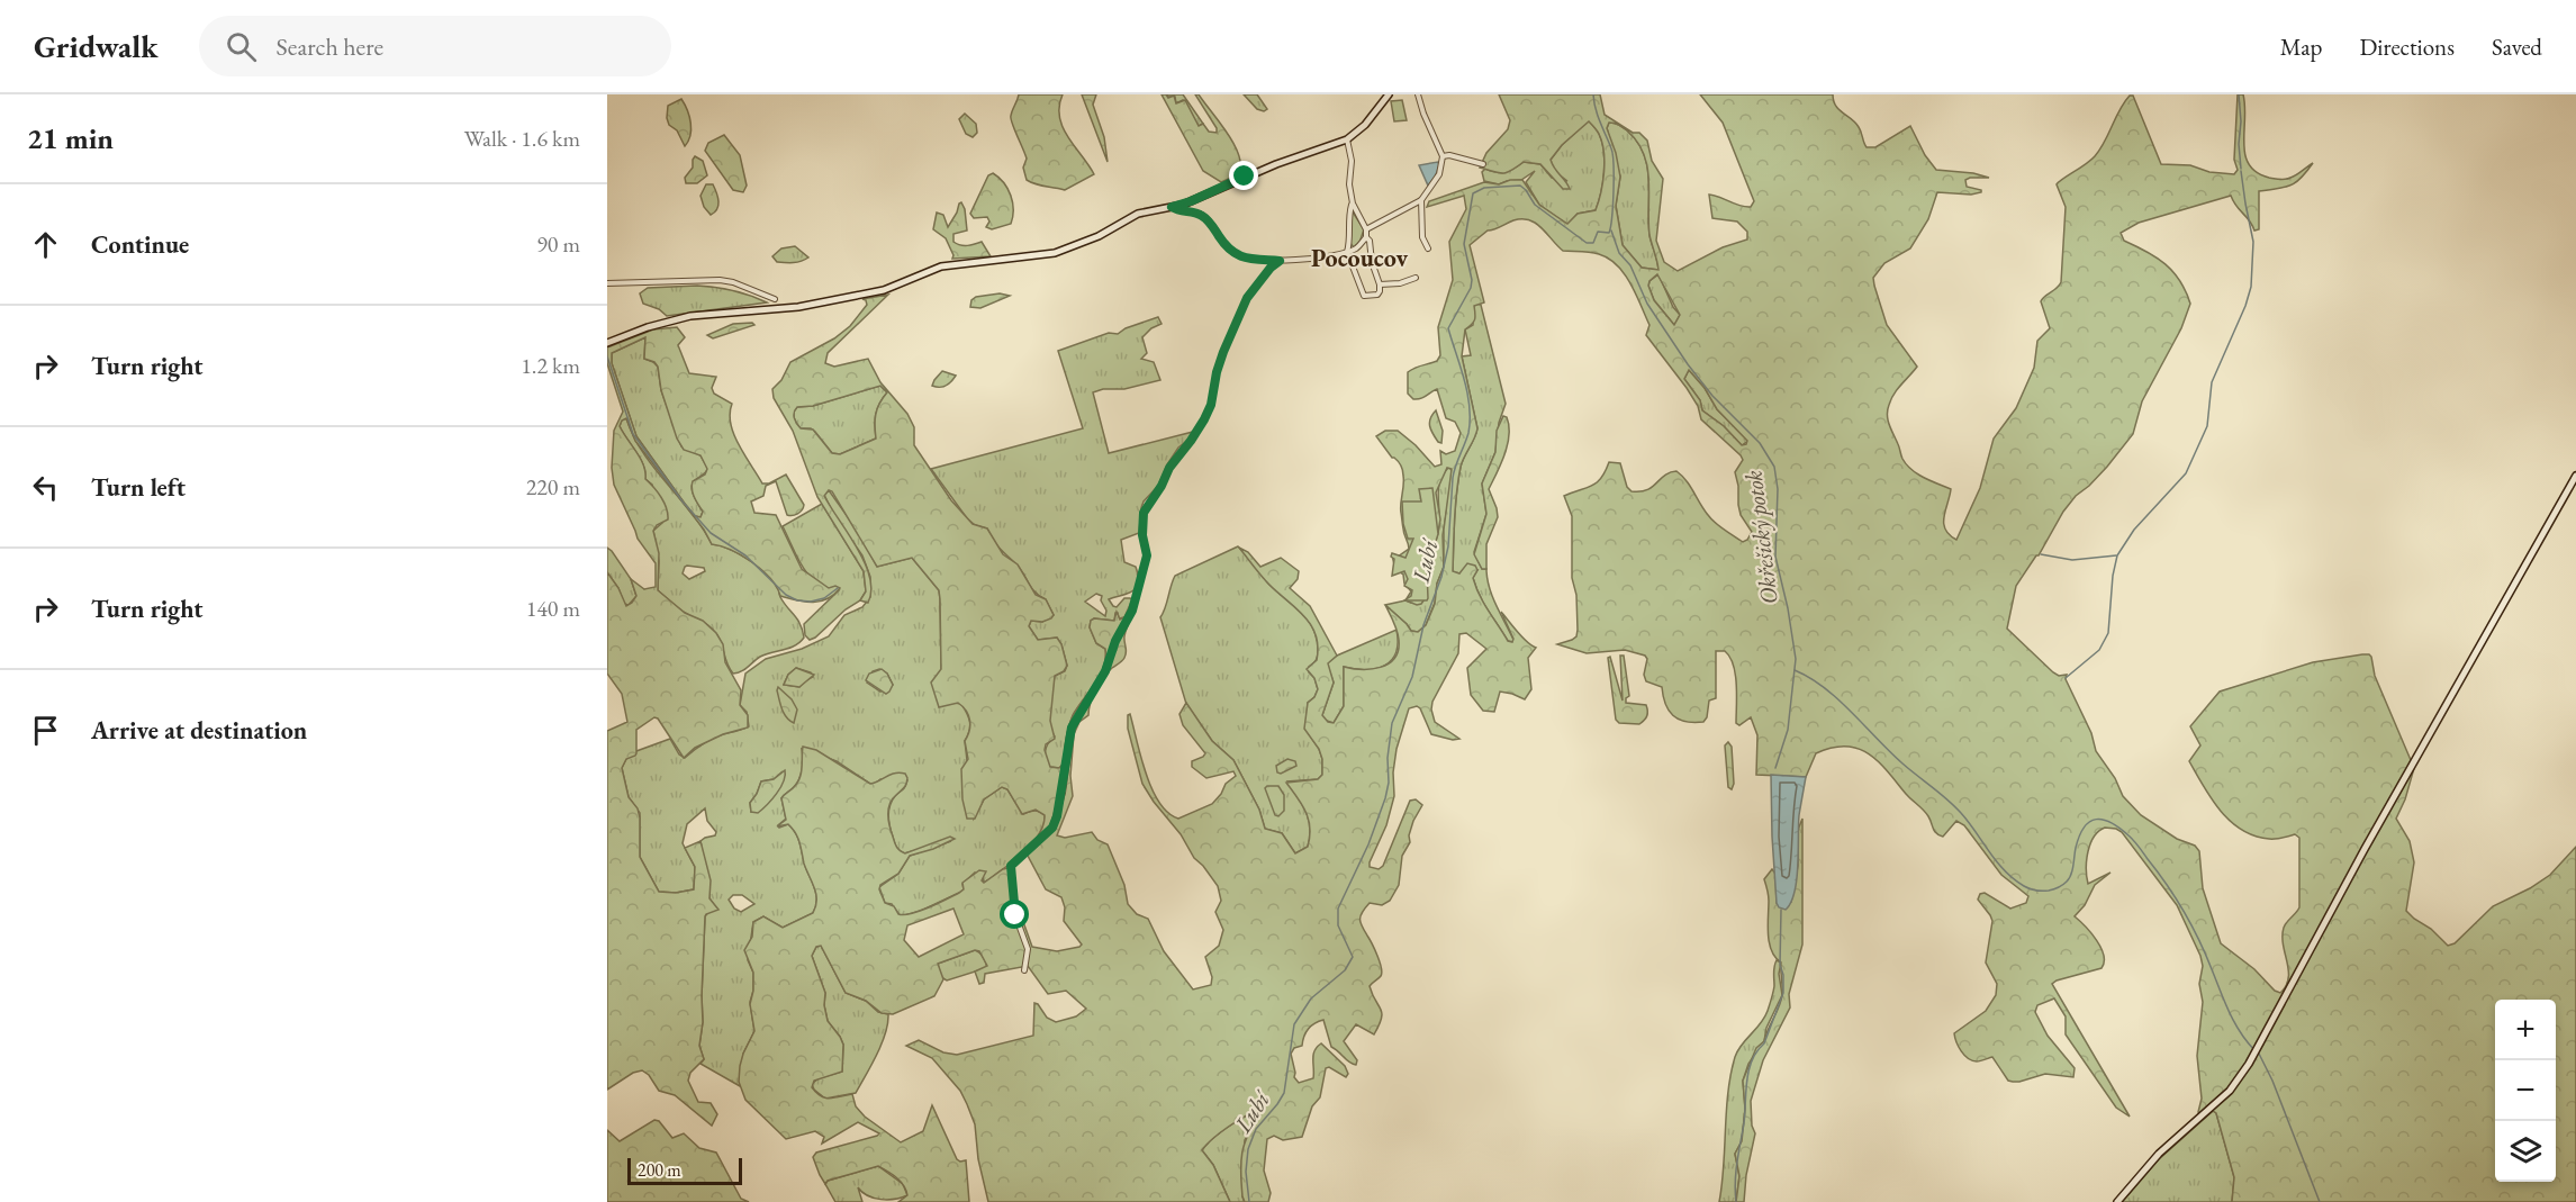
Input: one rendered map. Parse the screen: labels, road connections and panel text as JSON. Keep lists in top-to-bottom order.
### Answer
{
  "districts": ["Pocoucov"],
  "water": ["Okřešický potok", "Lubí"],
  "scale_bar": "200 m",
  "page": {
    "header": "Gridwalk",
    "search": "Search here",
    "nav": ["Map", "Directions", "Saved"],
    "heading": ["21 min", "Walk · 1.6 km"],
    "list": [
      ["Continue", "90 m"],
      ["Turn right", "1.2 km"],
      ["Turn left", "220 m"],
      ["Turn right", "140 m"],
      "Arrive at destination"
    ],
    "map_buttons": ["+", "−"],
    "scale": "200 m"
  }
}
